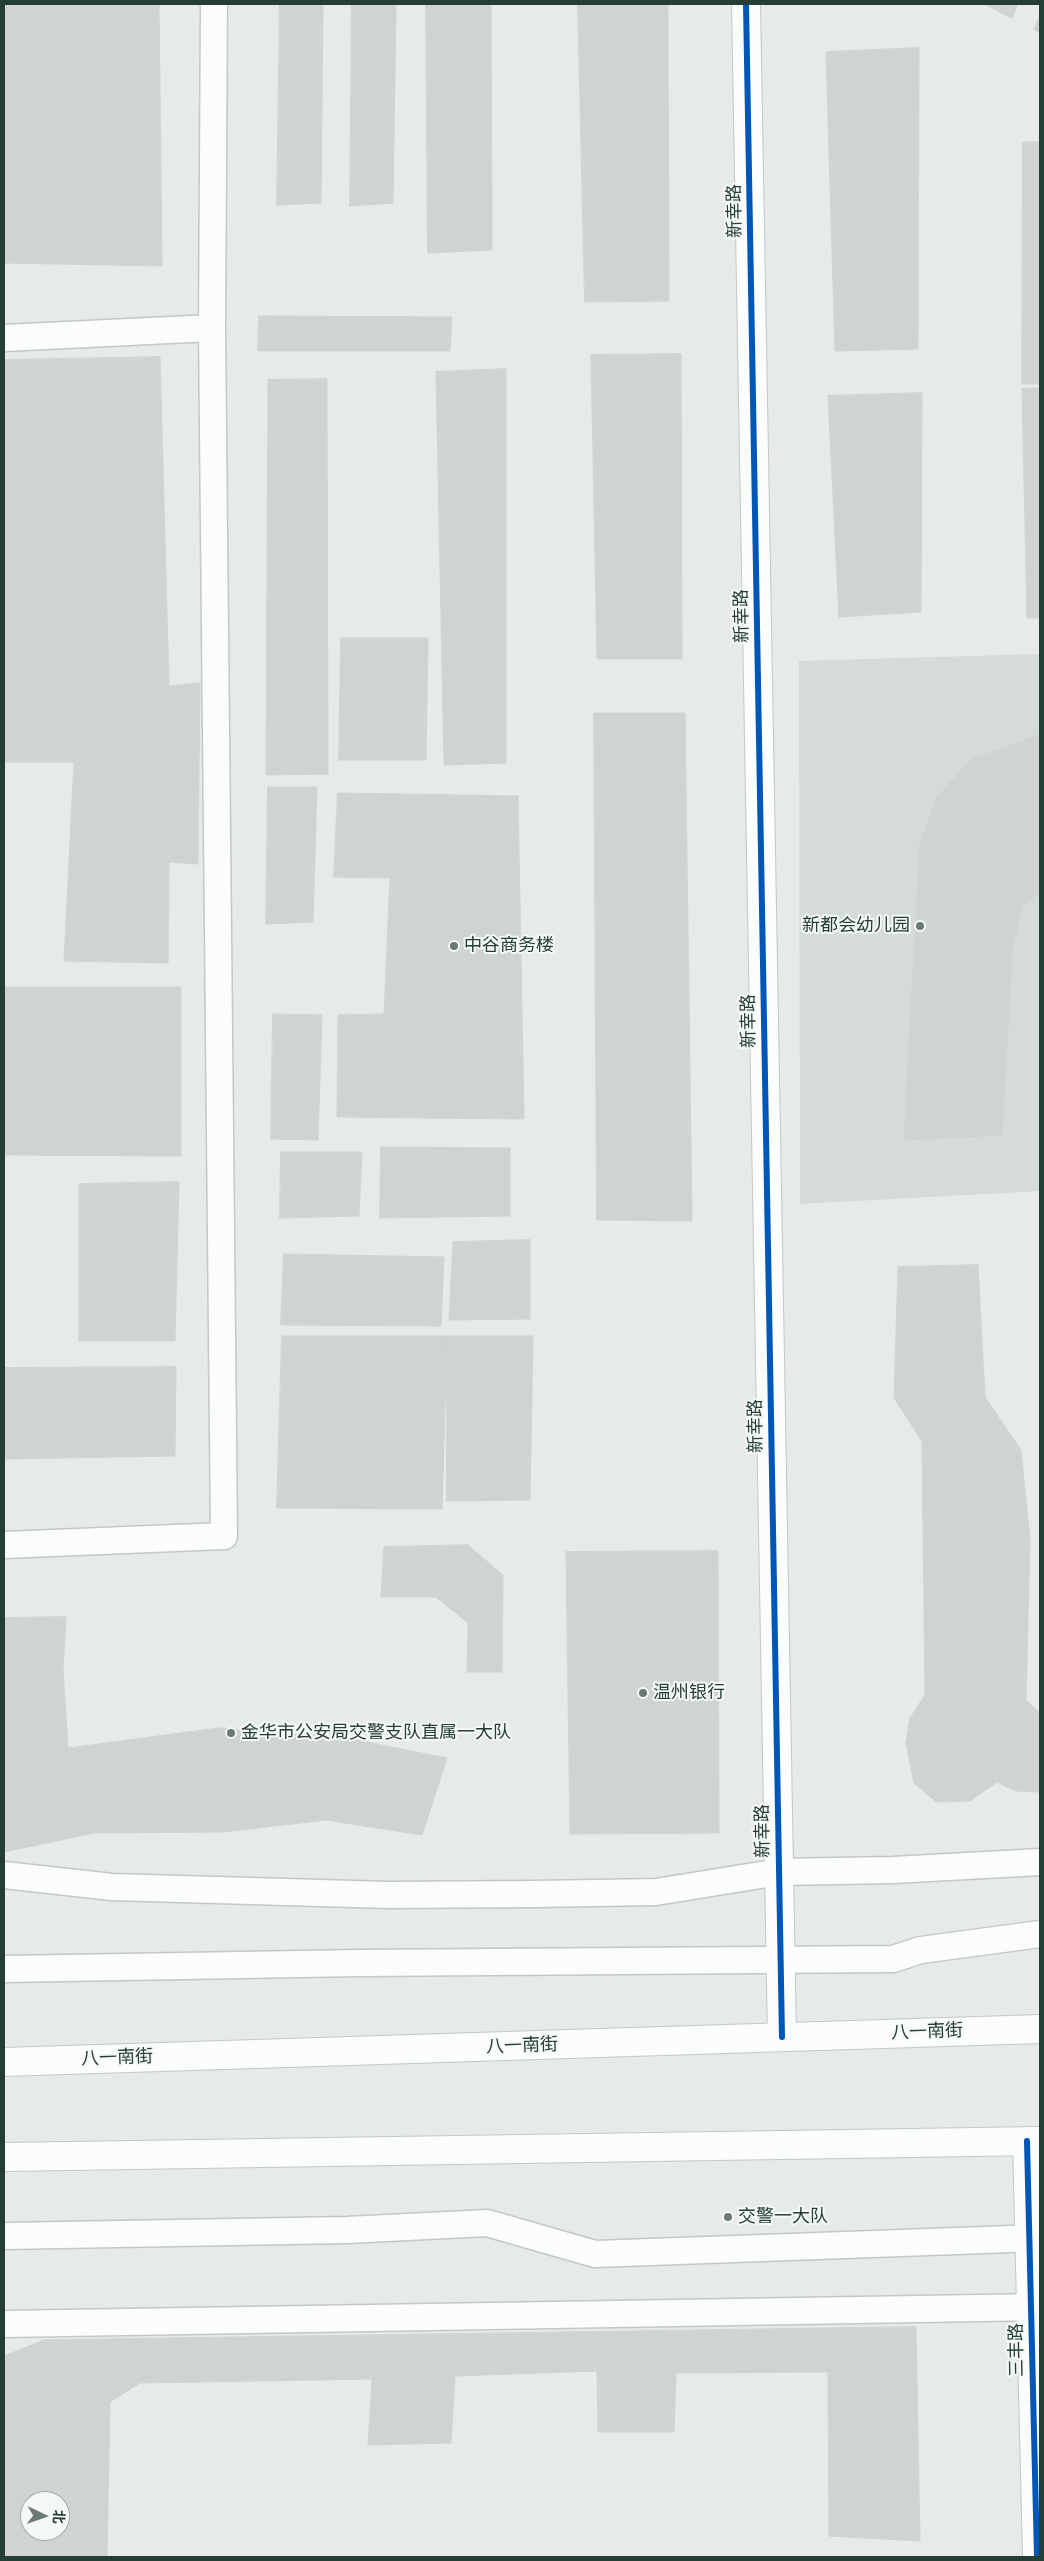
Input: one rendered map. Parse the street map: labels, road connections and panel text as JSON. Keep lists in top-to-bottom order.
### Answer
{
  "streets": {
    "street": ["新幸路", "八一南街", "三丰路"]
  },
  "crossings": [
    ["新幸路", "八一南街"]
  ],
  "places": [
    "新都会幼儿园",
    "中谷商务楼",
    "温州银行",
    "金华市公安局交警支队直属一大队",
    "交警一大队"
  ],
  "north": "right"
}
